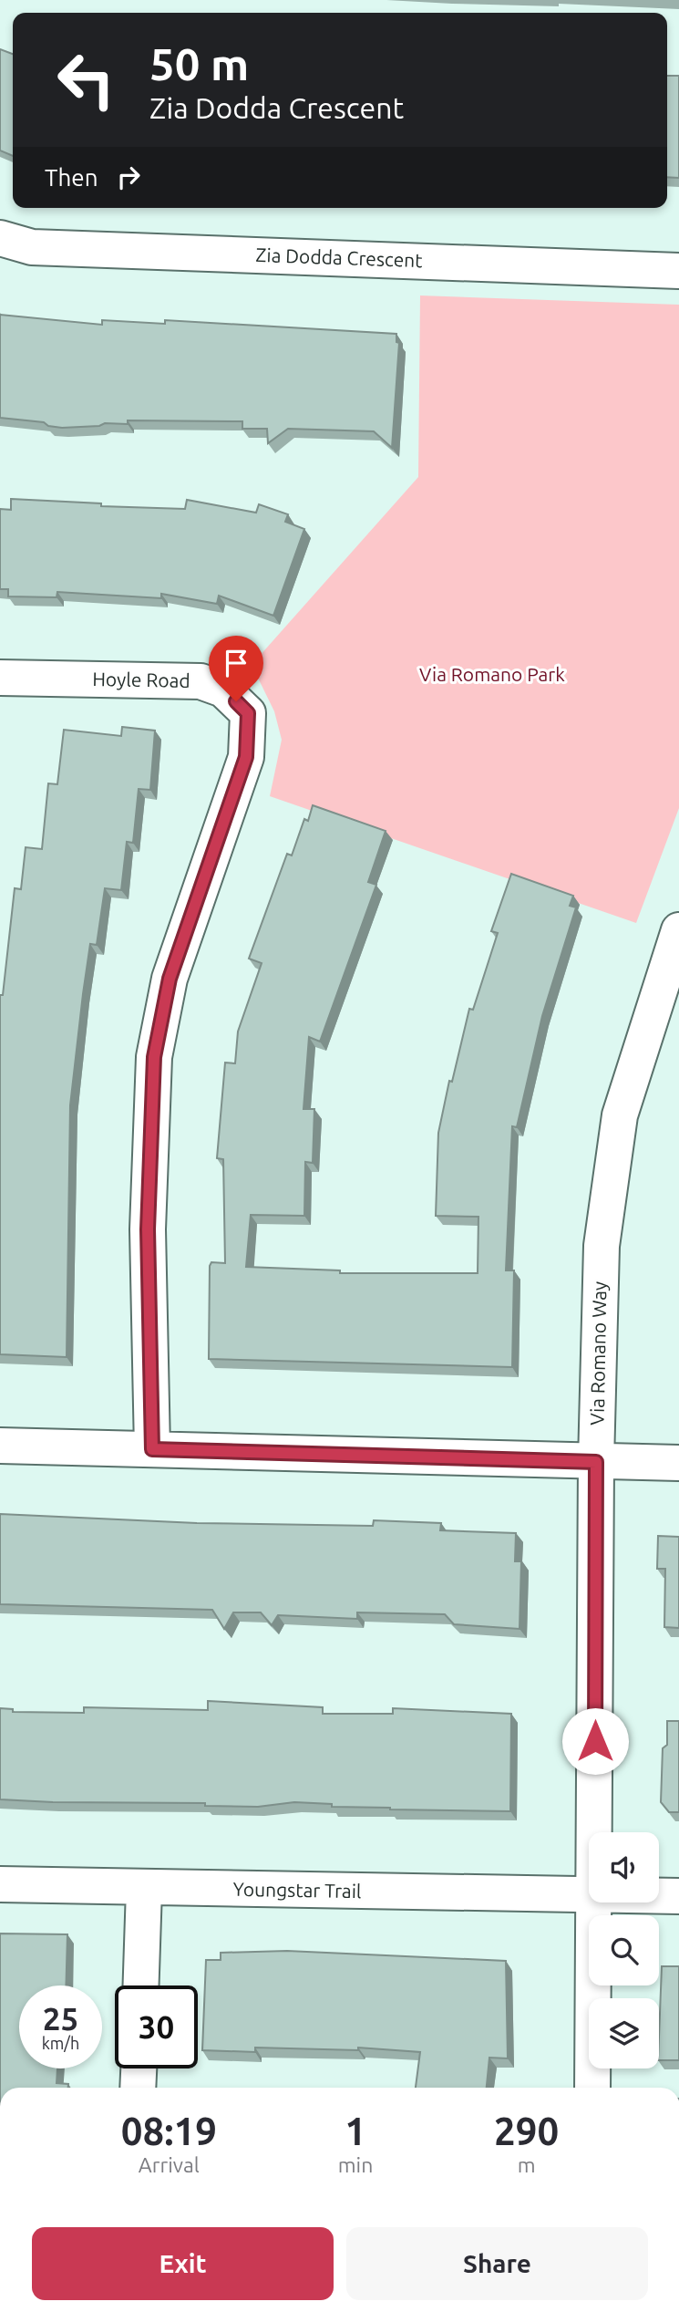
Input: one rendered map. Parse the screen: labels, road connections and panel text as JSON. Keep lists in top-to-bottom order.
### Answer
{
  "streets": {
    "street": [
      "Zia Dodda Crescent",
      "Hoyle Road",
      "Via Romano Way",
      "Youngstar Trail"
    ]
  },
  "parks": ["Via Romano Park"],
  "page": {
    "turn": ["50 m", "Zia Dodda Crescent"],
    "then": "Then",
    "speed": "25 km/h",
    "limit": "30",
    "eta": [
      "08:19",
      "Arrival",
      "1",
      "min",
      "290",
      "m"
    ],
    "buttons": ["Exit", "Share"]
  }
}
